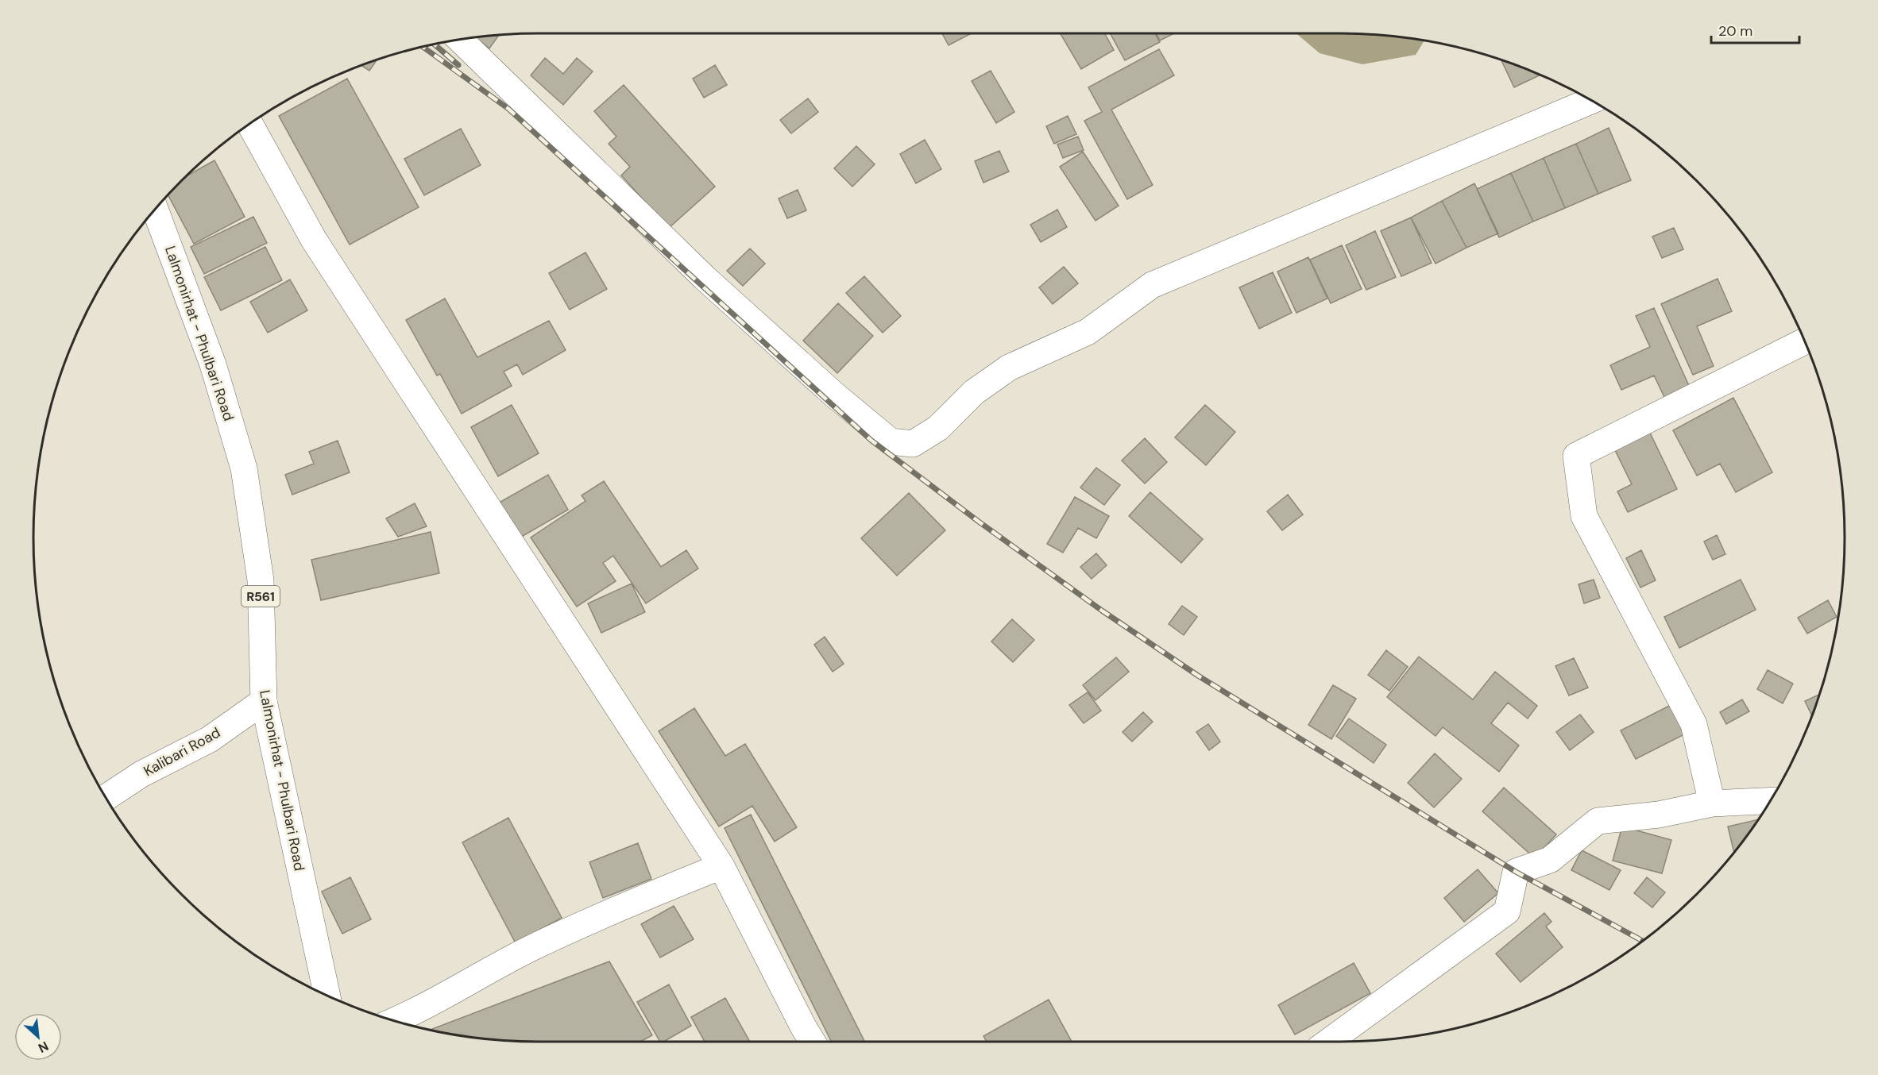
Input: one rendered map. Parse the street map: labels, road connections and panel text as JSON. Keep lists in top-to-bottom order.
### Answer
{
  "streets": {
    "street": ["Lalmonirhat - Phulbari Road", "R561", "Kalibari Road"]
  },
  "crossings": [
    ["Lalmonirhat - Phulbari Road", "Kalibari Road"]
  ],
  "scale_bar": "20 m",
  "north": "bottom right"
}
